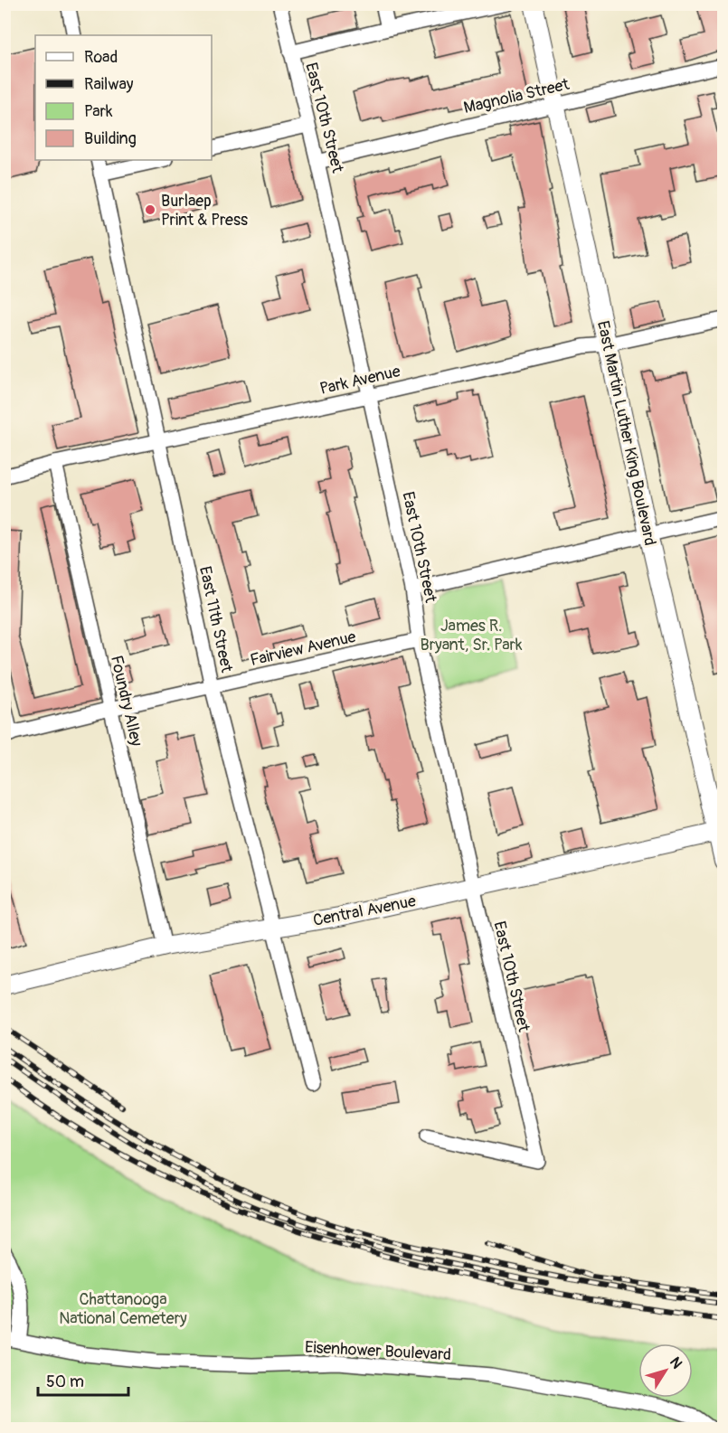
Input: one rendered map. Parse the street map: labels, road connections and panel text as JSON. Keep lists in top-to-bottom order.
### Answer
{
  "streets": {
    "main road": ["East Martin Luther King Boulevard", "Central Avenue"],
    "street": [
      "Magnolia Street",
      "East 10th Street",
      "Park Avenue",
      "East 11th Street",
      "Fairview Avenue",
      "Foundry Alley",
      "Eisenhower Boulevard"
    ]
  },
  "crossings": [
    ["Magnolia Street", "East 10th Street"],
    ["Magnolia Street", "East Martin Luther King Boulevard"],
    ["East 10th Street", "Park Avenue"],
    ["East 10th Street", "Fairview Avenue"],
    ["East 10th Street", "Central Avenue"],
    ["Park Avenue", "East Martin Luther King Boulevard"],
    ["Park Avenue", "East 11th Street"],
    ["Park Avenue", "Foundry Alley"],
    ["East Martin Luther King Boulevard", "Central Avenue"],
    ["East 11th Street", "Fairview Avenue"],
    ["East 11th Street", "Central Avenue"],
    ["Fairview Avenue", "Foundry Alley"],
    ["Foundry Alley", "Central Avenue"]
  ],
  "parks": ["James R. Bryant, Sr. Park", "Chattanooga National Cemetery"],
  "places": ["Burlaep Print & Press"],
  "legend": [
    "Road",
    "Railway",
    "Park",
    "Building"
  ],
  "scale_bar": "50 m",
  "north": "top right"
}
